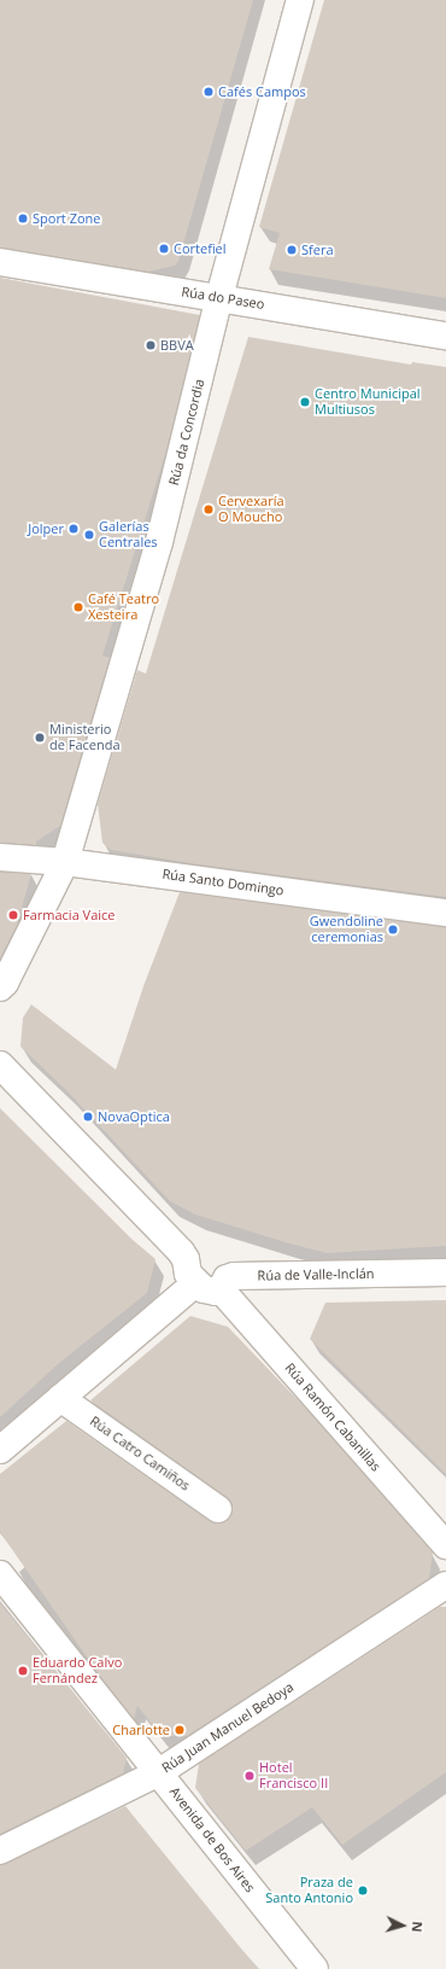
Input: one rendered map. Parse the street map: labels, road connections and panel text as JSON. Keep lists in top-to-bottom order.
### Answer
{
  "streets": {
    "street": [
      "Rúa do Paseo",
      "Rúa da Concordia",
      "Rúa Santo Domingo",
      "Rúa de Valle-Inclán",
      "Rúa Ramón Cabanillas",
      "Rúa Catro Camiños",
      "Rúa Juan Manuel Bedoya",
      "Avenida de Bos Aires"
    ]
  },
  "crossings": [
    ["Rúa do Paseo", "Rúa da Concordia"],
    ["Rúa da Concordia", "Rúa Santo Domingo"],
    ["Rúa de Valle-Inclán", "Rúa Ramón Cabanillas"],
    ["Rúa Juan Manuel Bedoya", "Avenida de Bos Aires"]
  ],
  "places": [
    "Cafés Campos",
    "Sport Zone",
    "Cortefiel",
    "Sfera",
    "BBVA",
    "Centro Municipal Multiusos",
    "Cervexaría O Moucho",
    "Jolper",
    "Galerías Centrales",
    "Café Teatro Xesteira",
    "Ministerio de Facenda",
    "Farmacia Vaice",
    "Gwendoline ceremonias",
    "NovaOptica",
    "Eduardo Calvo Fernández",
    "Charlotte",
    "Hotel Francisco II",
    "Praza de Santo Antonio"
  ],
  "north": "right"
}
